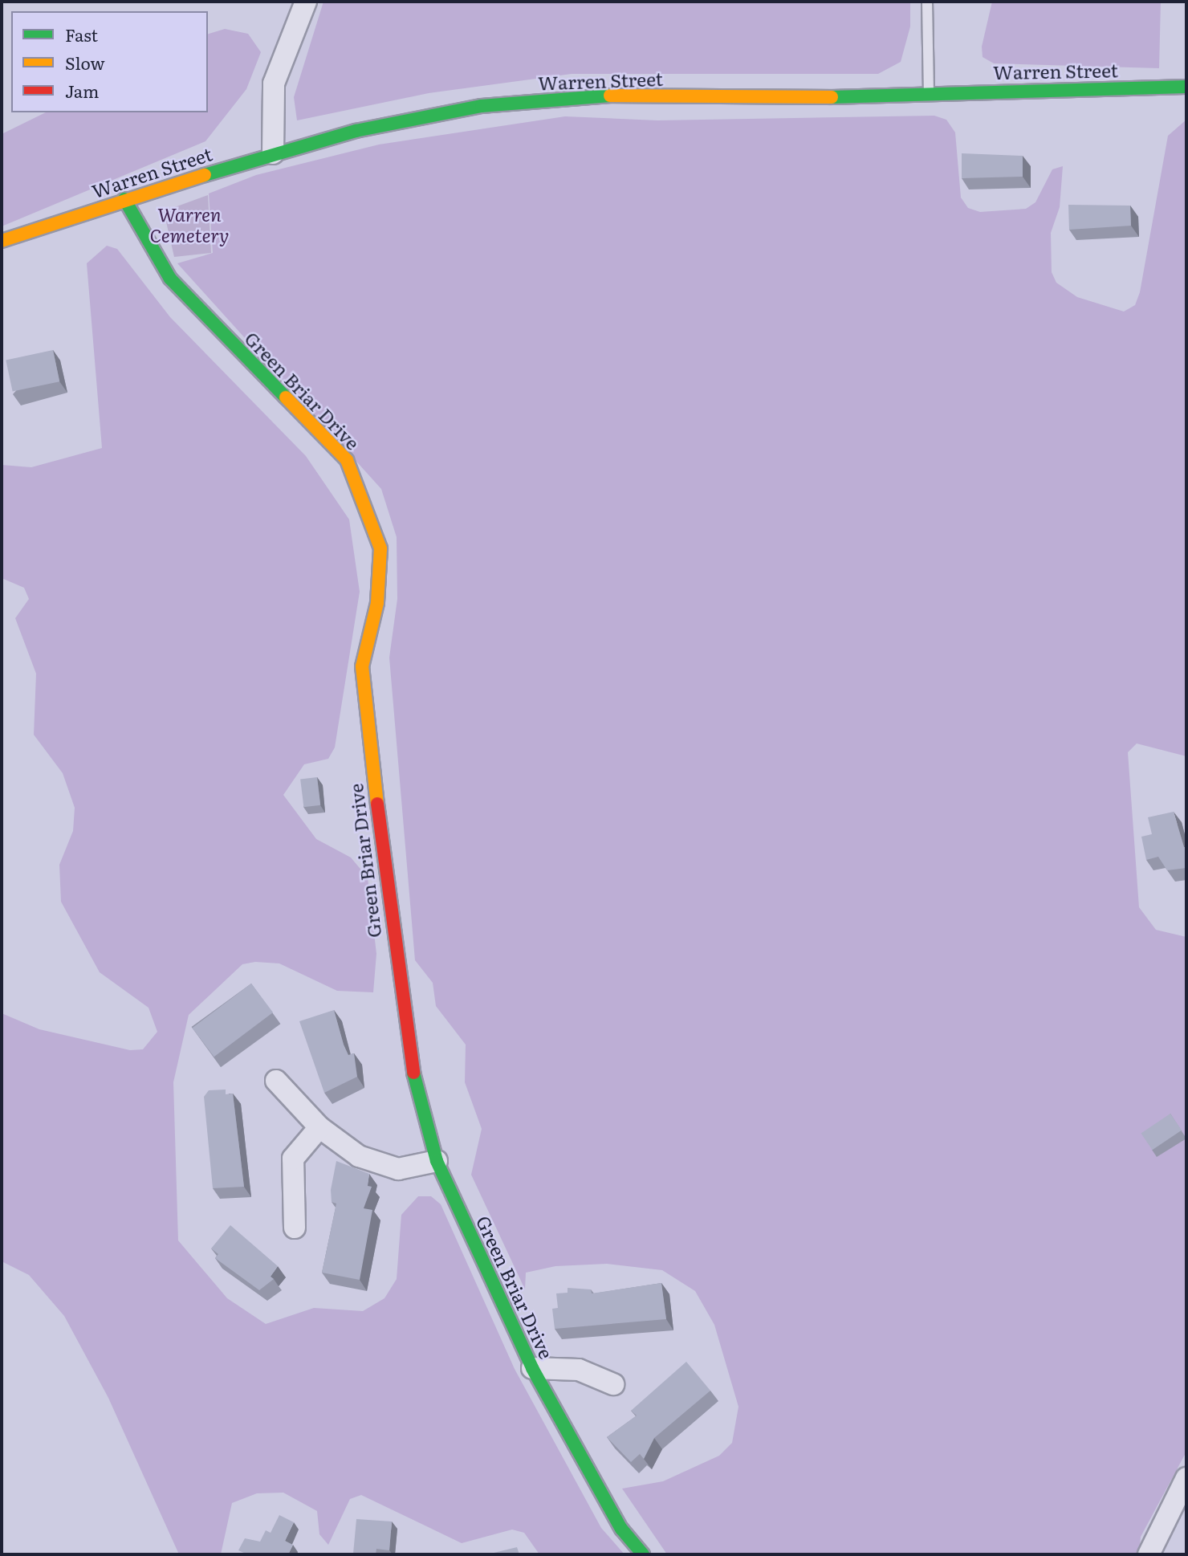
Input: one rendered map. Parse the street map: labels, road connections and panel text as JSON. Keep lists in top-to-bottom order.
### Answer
{
  "streets": {
    "street": ["Warren Street", "Green Briar Drive"]
  },
  "crossings": [
    ["Warren Street", "Green Briar Drive"]
  ],
  "parks": ["Warren Cemetery"],
  "legend": ["Fast", "Slow", "Jam"]
}
